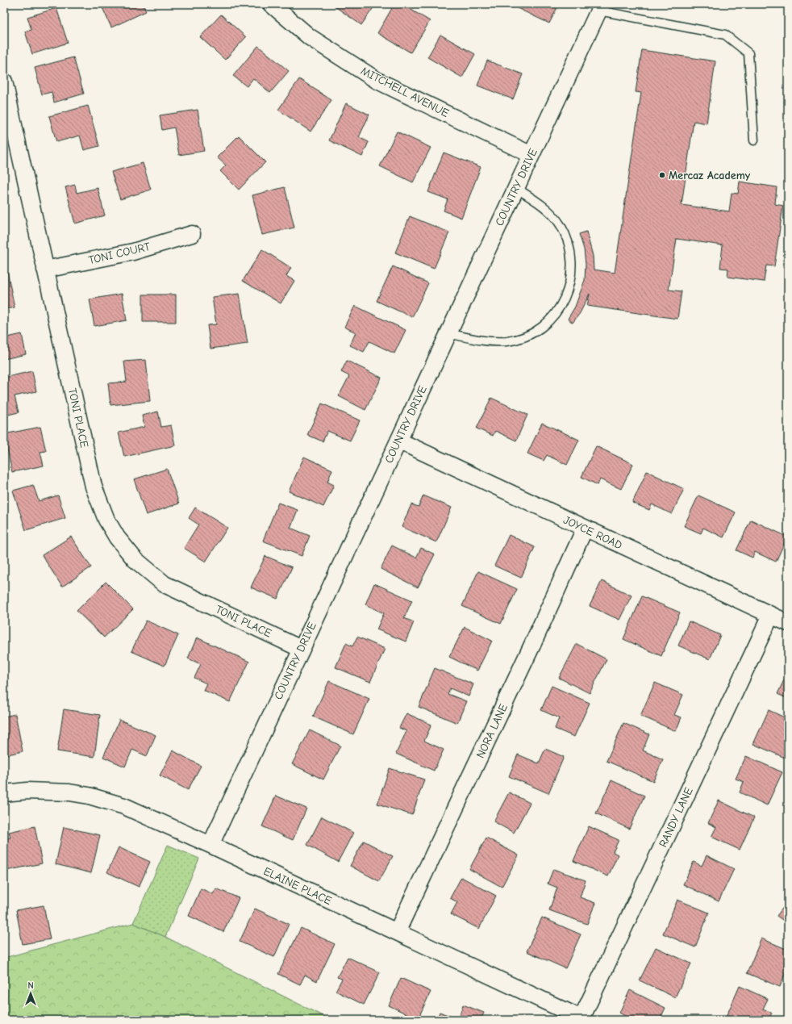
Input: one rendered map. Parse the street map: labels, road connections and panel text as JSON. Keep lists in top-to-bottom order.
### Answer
{
  "streets": {
    "street": [
      "MITCHELL AVENUE",
      "COUNTRY DRIVE",
      "TONI COURT",
      "TONI PLACE",
      "JOYCE ROAD",
      "NORA LANE",
      "RANDY LANE",
      "ELAINE PLACE"
    ]
  },
  "crossings": [
    ["MITCHELL AVENUE", "COUNTRY DRIVE"],
    ["COUNTRY DRIVE", "TONI PLACE"],
    ["COUNTRY DRIVE", "JOYCE ROAD"],
    ["COUNTRY DRIVE", "ELAINE PLACE"],
    ["TONI COURT", "TONI PLACE"],
    ["JOYCE ROAD", "NORA LANE"],
    ["JOYCE ROAD", "RANDY LANE"],
    ["NORA LANE", "ELAINE PLACE"],
    ["RANDY LANE", "ELAINE PLACE"]
  ],
  "places": ["Mercaz Academy"],
  "north": "top"
}
